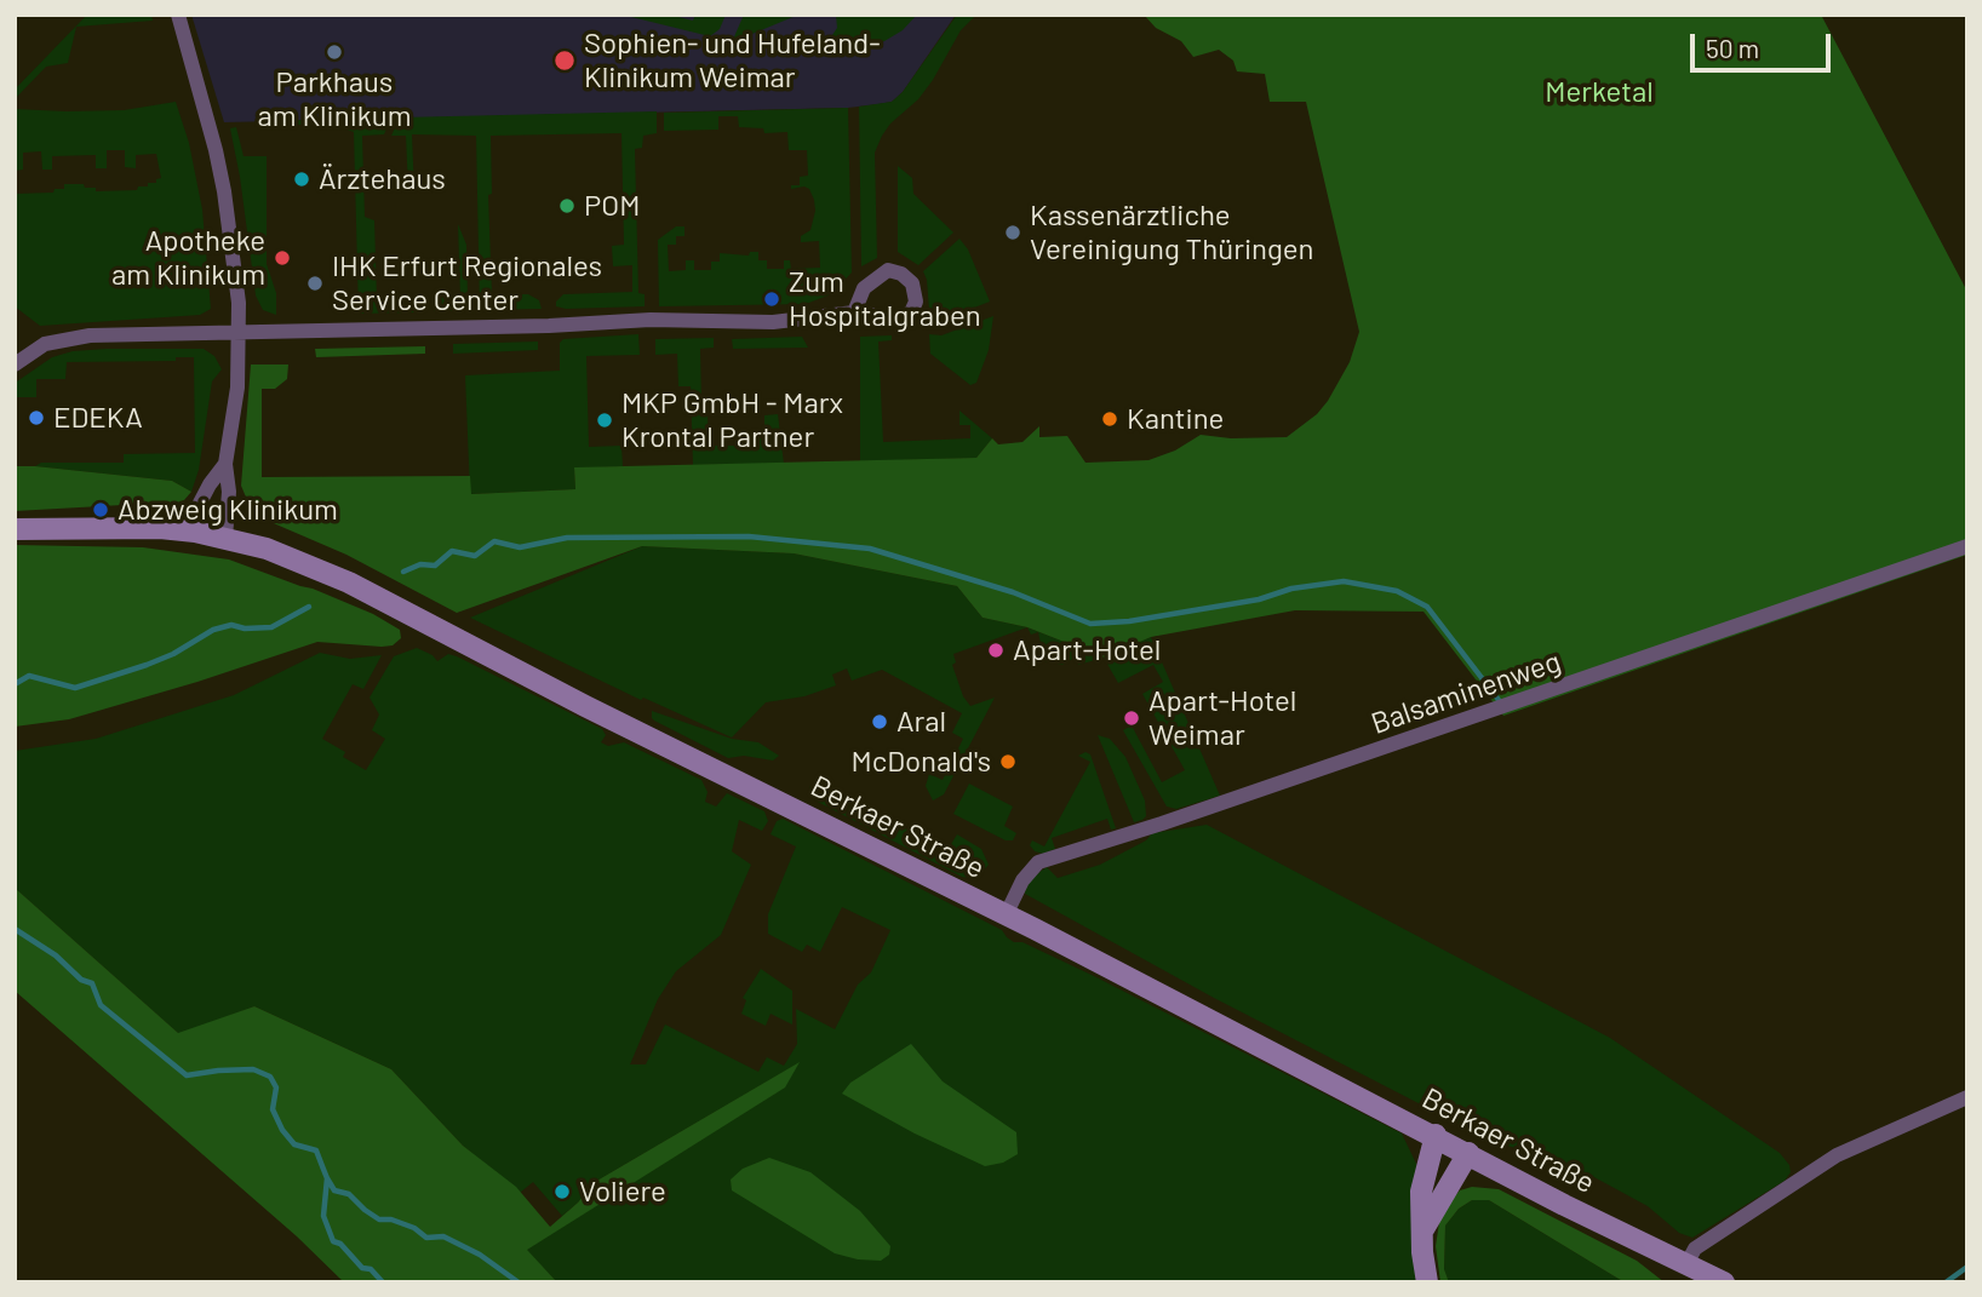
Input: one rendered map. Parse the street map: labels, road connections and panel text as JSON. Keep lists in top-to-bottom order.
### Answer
{
  "streets": {
    "main road": ["Berkaer Straße"],
    "street": ["Balsaminenweg"]
  },
  "crossings": [
    ["Balsaminenweg", "Berkaer Straße"]
  ],
  "parks": ["Merketal"],
  "places": [
    "Parkhaus am Klinikum",
    "Sophien- und Hufeland- Klinikum Weimar",
    "Ärztehaus",
    "POM",
    "Kassenärztliche Vereinigung Thüringen",
    "Apotheke am Klinikum",
    "IHK Erfurt Regionales Service Center",
    "Zum Hospitalgraben",
    "EDEKA",
    "Kantine",
    "MKP GmbH - Marx Krontal Partner",
    "Abzweig Klinikum",
    "Apart-Hotel",
    "Apart-Hotel Weimar",
    "Aral",
    "McDonald's",
    "Voliere"
  ],
  "scale_bar": "50 m"
}
